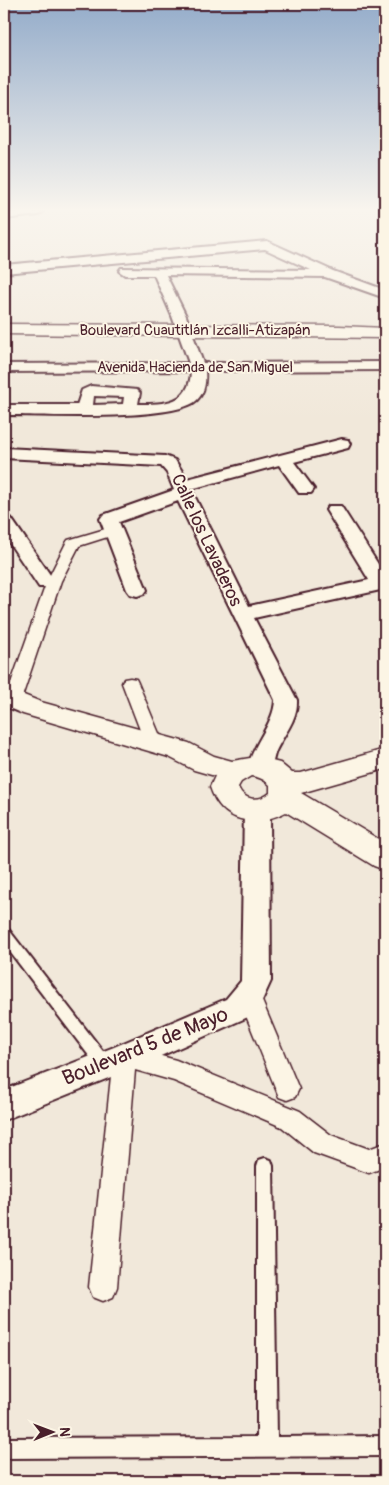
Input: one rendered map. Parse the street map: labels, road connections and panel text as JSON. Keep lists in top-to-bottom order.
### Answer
{
  "streets": {
    "main road": ["Boulevard Cuautitlán Izcalli-Atizapán"],
    "street": ["Avenida Hacienda de San Miguel", "Calle los Lavaderos", "Boulevard 5 de Mayo"]
  },
  "north": "right"
}
